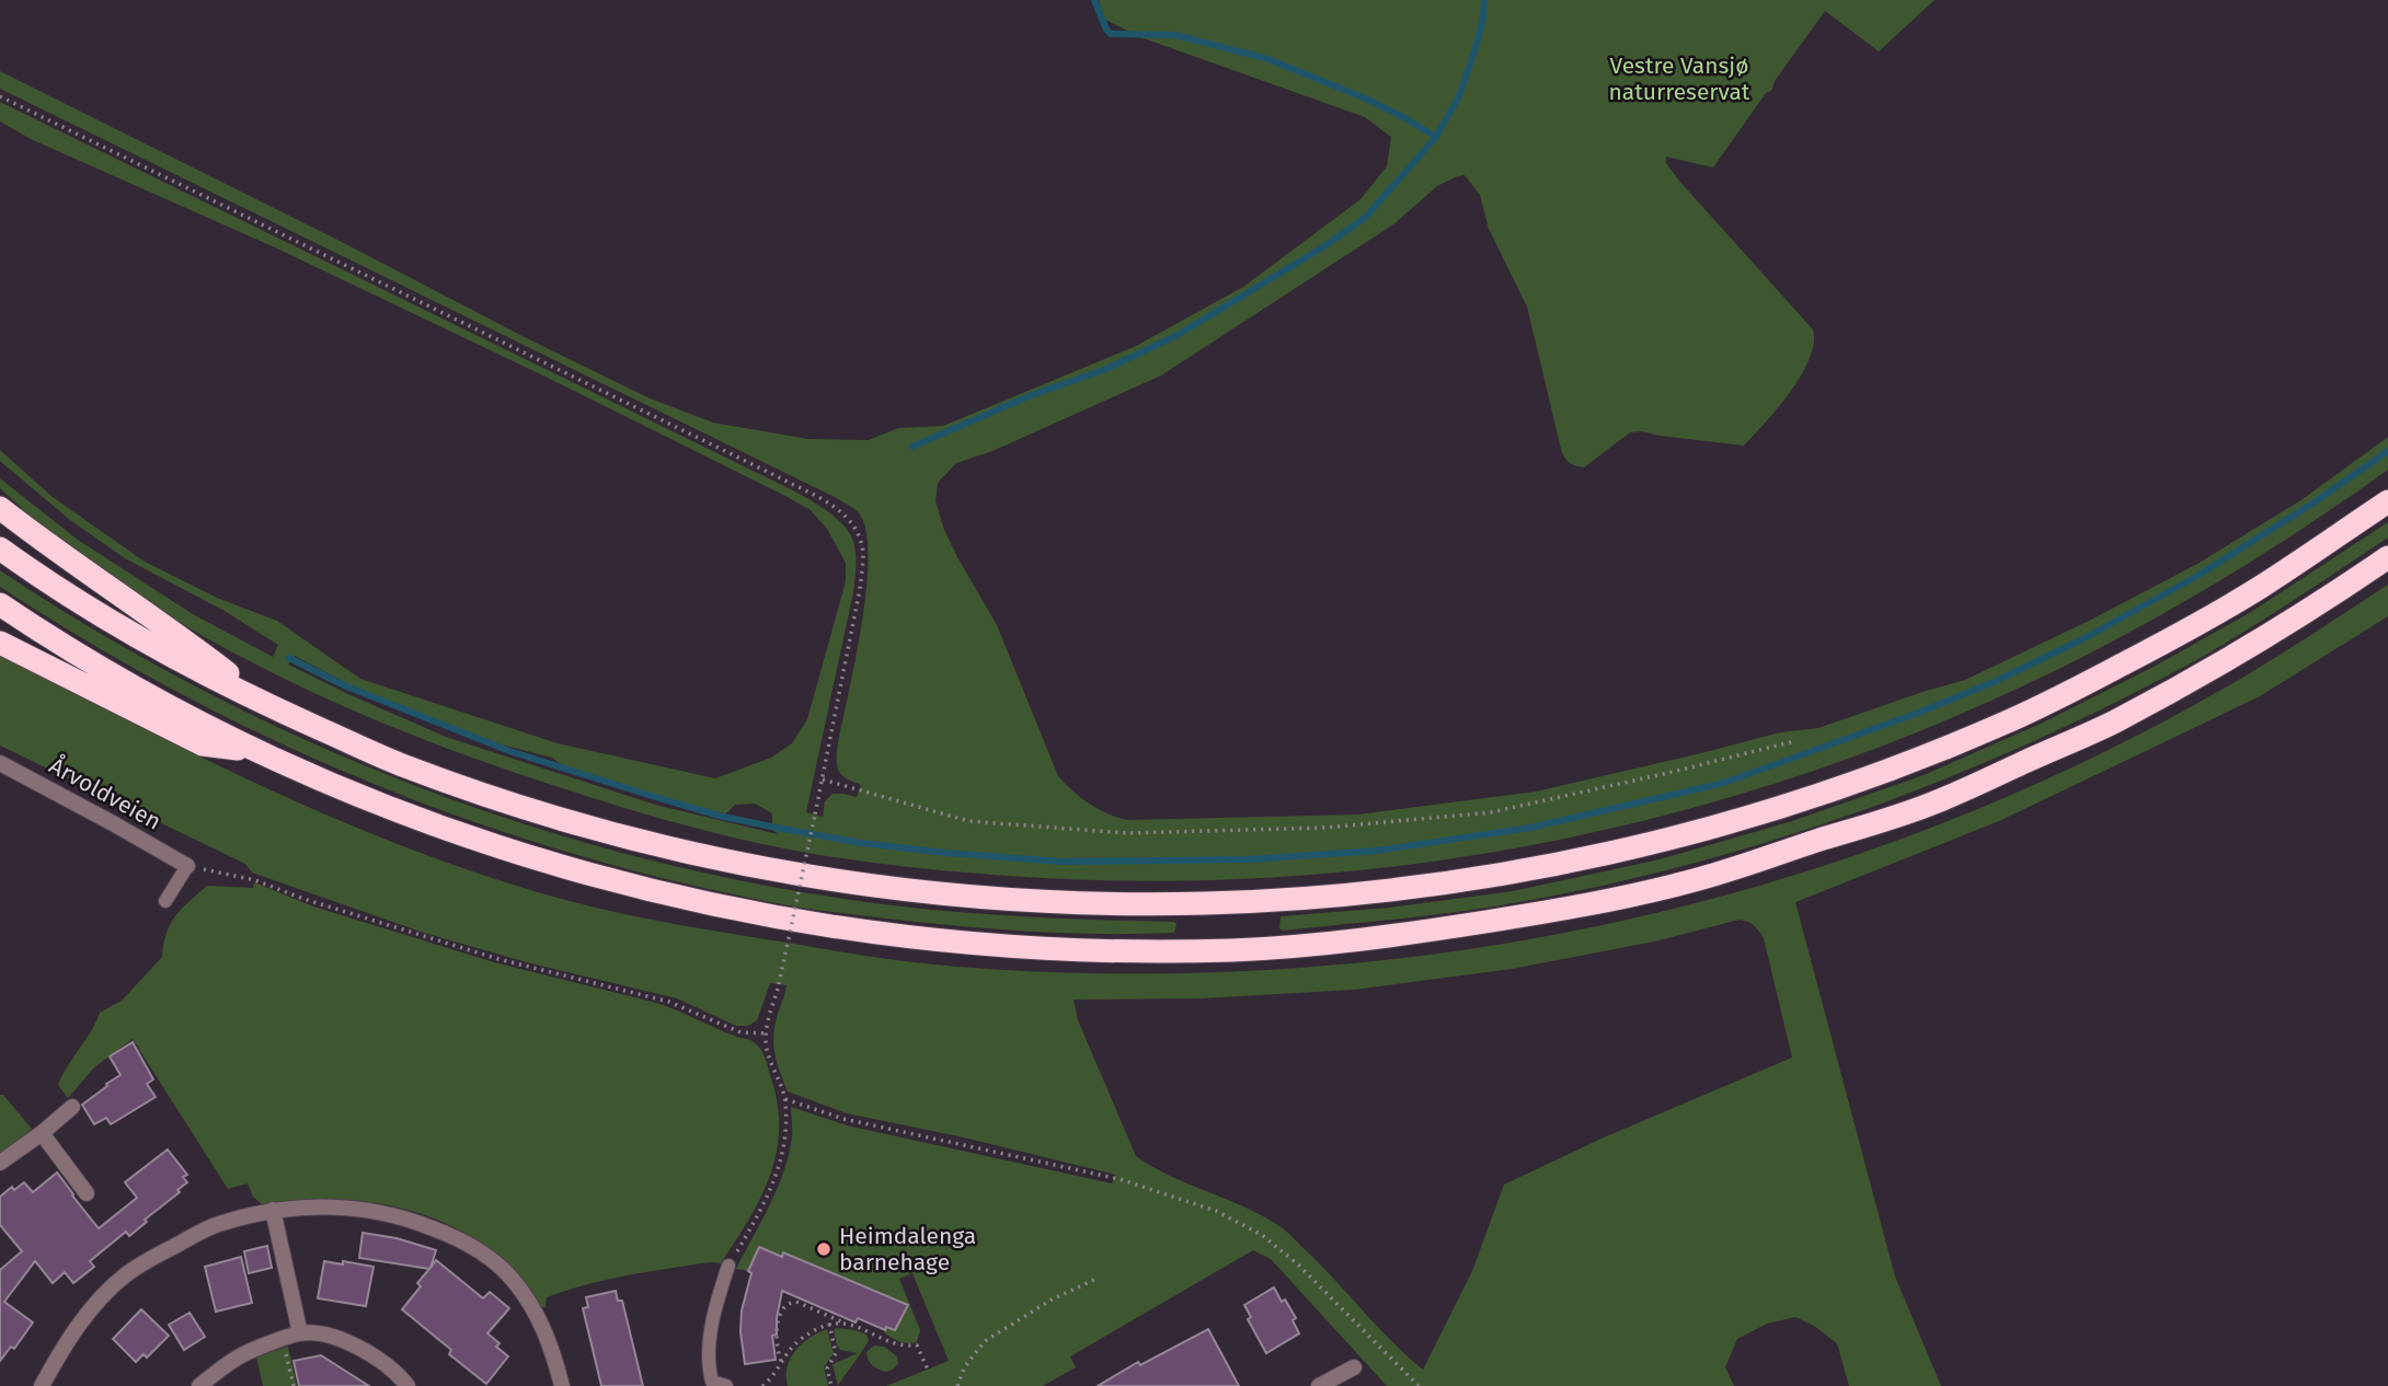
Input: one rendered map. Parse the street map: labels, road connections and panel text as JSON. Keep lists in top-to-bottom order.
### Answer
{
  "streets": {
    "street": ["Årvoldveien"]
  },
  "parks": ["Vestre Vansjø naturreservat"],
  "places": ["Heimdalenga barnehage"]
}
